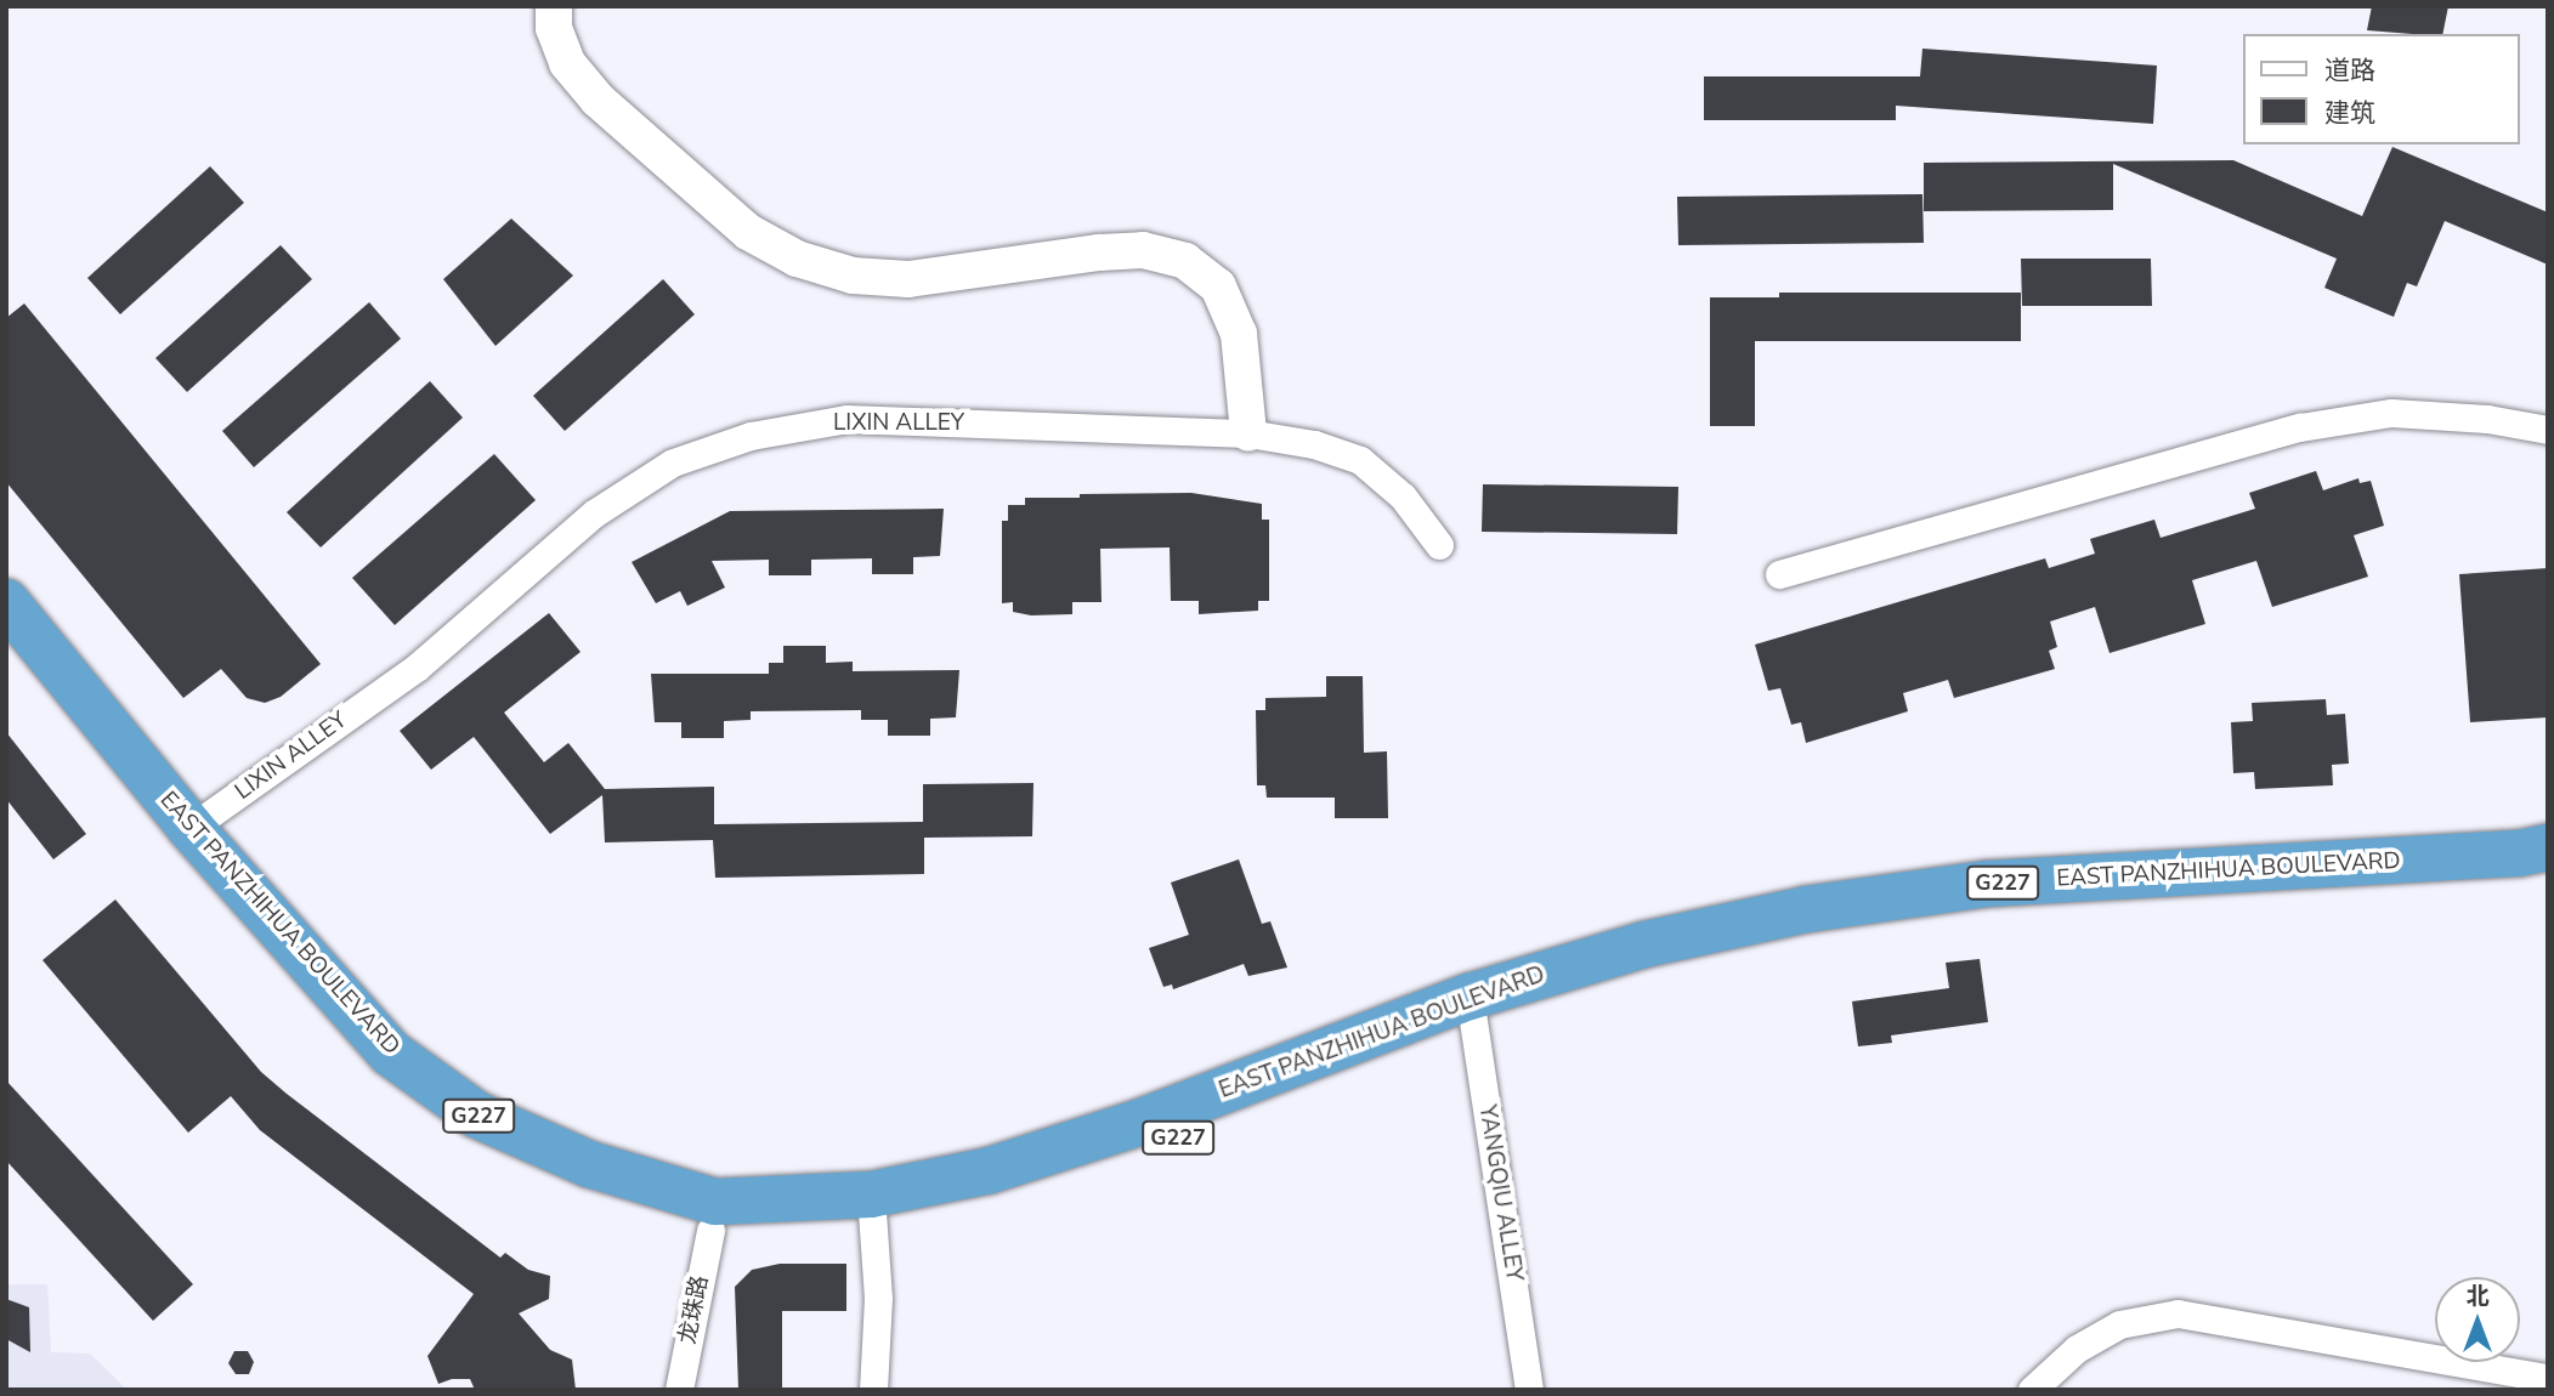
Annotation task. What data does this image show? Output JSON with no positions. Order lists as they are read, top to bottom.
{
  "streets": {
    "highway": ["EAST PANZHIHUA BOULEVARD", "G227"],
    "street": ["LIXIN ALLEY", "YANGQIU ALLEY", "龙珠路"]
  },
  "crossings": [
    ["LIXIN ALLEY", "EAST PANZHIHUA BOULEVARD"],
    ["EAST PANZHIHUA BOULEVARD", "YANGQIU ALLEY"],
    ["EAST PANZHIHUA BOULEVARD", "龙珠路"]
  ],
  "legend": ["道路", "建筑"],
  "north": "top"
}
